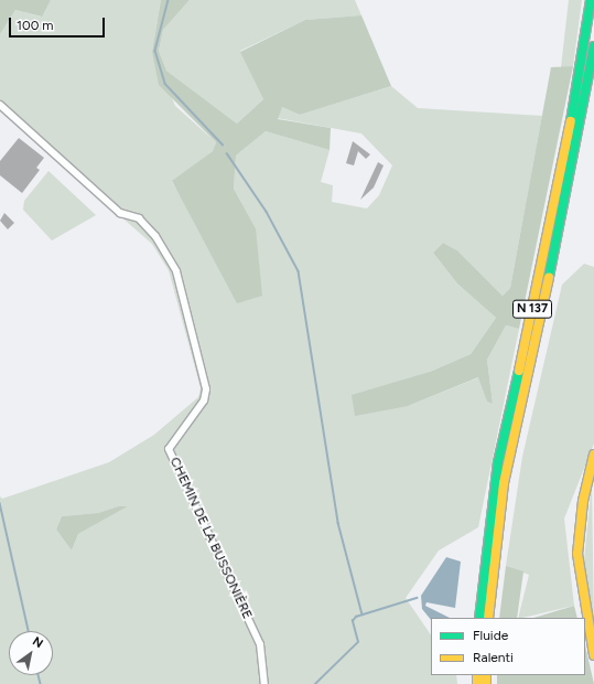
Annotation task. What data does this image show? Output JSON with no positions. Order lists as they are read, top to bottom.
{
  "streets": {
    "main road": ["N 137"],
    "street": ["CHEMIN DE LA BUSSONIÈRE"]
  },
  "legend": ["Fluide", "Ralenti"],
  "scale_bar": "100 m",
  "north": "top right"
}
